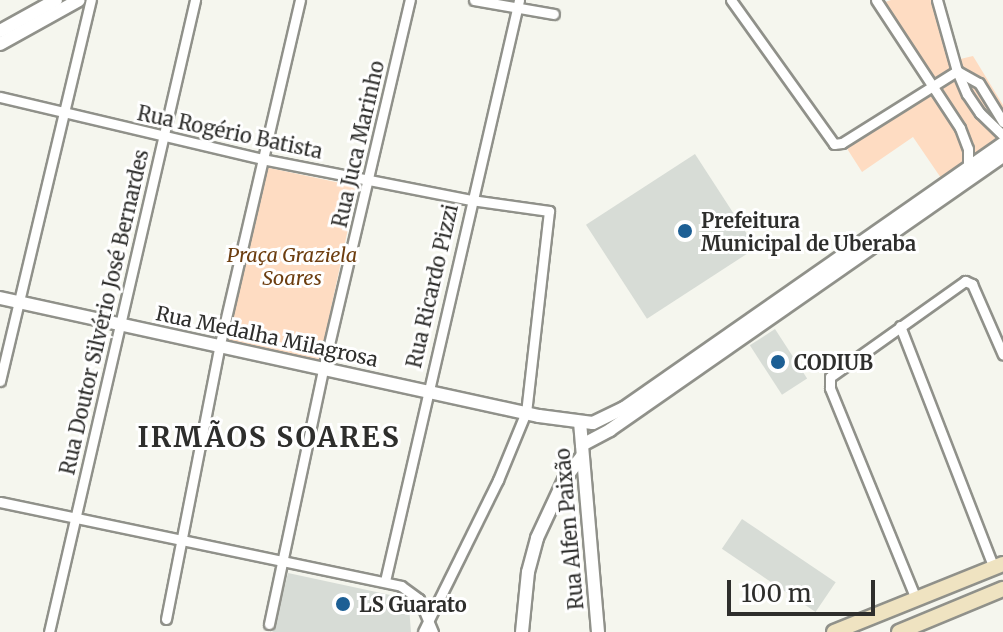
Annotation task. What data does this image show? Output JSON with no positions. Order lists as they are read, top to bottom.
{
  "streets": {
    "street": [
      "Rua Rogério Batista",
      "Rua Juca Marinho",
      "Rua Ricardo Pizzi",
      "Rua Doutor Silvério José Bernardes",
      "Rua Medalha Milagrosa",
      "Rua Alfen Paixão"
    ]
  },
  "crossings": [
    ["Rua Rogério Batista", "Rua Juca Marinho"],
    ["Rua Rogério Batista", "Rua Ricardo Pizzi"],
    ["Rua Rogério Batista", "Rua Doutor Silvério José Bernardes"],
    ["Rua Rogério Batista", "Rua Medalha Milagrosa"],
    ["Rua Juca Marinho", "Rua Medalha Milagrosa"],
    ["Rua Ricardo Pizzi", "Rua Medalha Milagrosa"],
    ["Rua Doutor Silvério José Bernardes", "Rua Medalha Milagrosa"],
    ["Rua Medalha Milagrosa", "Rua Alfen Paixão"]
  ],
  "districts": ["IRMÃOS SOARES"],
  "parks": ["Praça Graziela Soares"],
  "places": ["Prefeitura Municipal de Uberaba", "CODIUB", "LS Guarato"],
  "scale_bar": "100 m"
}
